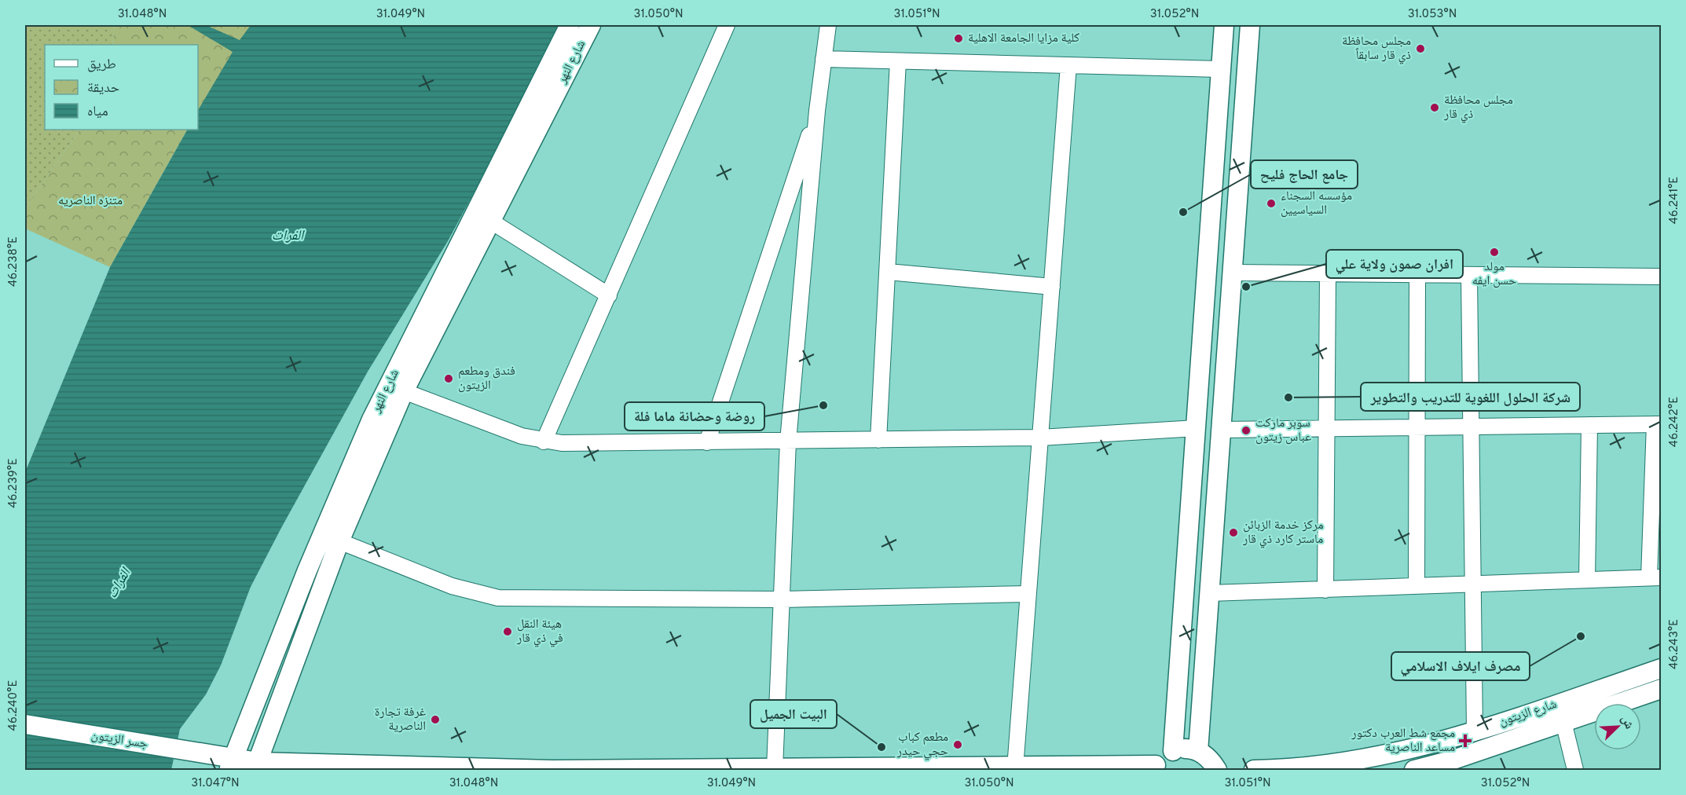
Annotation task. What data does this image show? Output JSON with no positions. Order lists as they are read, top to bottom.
{
  "streets": {
    "main road": ["شارع النهر", "شارع الزيتون", "جسر الزيتون"]
  },
  "crossings": [
    ["شارع النهر", "جسر الزيتون"]
  ],
  "water": ["الفرات"],
  "parks": ["متنزه الناصريه"],
  "places": {
    "other": [
      "كلية مزايا الجامعة الاهلية",
      "مجلس محافظة ذي قار سابقاً",
      "مجلس محافظة ذي قار",
      "مؤسسه السجناء السياسيين",
      "جامع الحاج فليح",
      "مولد حسن ايفه",
      "افران صمون ولاية علي",
      "فندق ومطعم الزيتون",
      "شركة الحلول اللغوية للتدريب والتطوير",
      "روضة وحضانة ماما فلة",
      "سوبر ماركت عباس زيتون",
      "مركز خدمة الزبائن ماستر كارد ذي قار",
      "هيئة النقل في ذي قار",
      "مصرف ايلاف الاسلامي",
      "غرفة تجارة الناصرية",
      "مطعم كباب حجي حيدر",
      "البيت الجميل"
    ],
    "health": ["مجمع شط العرب دكتور مساعد الناصرية"]
  },
  "legend": ["طريق", "حديقة", "مياه"],
  "north": "top right",
  "coordinates": [
    "31.048°N",
    "31.049°N",
    "31.050°N",
    "31.051°N",
    "31.052°N",
    "31.053°N",
    "46.241°E",
    "46.238°E",
    "46.242°E",
    "46.239°E",
    "46.243°E",
    "46.240°E",
    "31.047°N"
  ]
}
